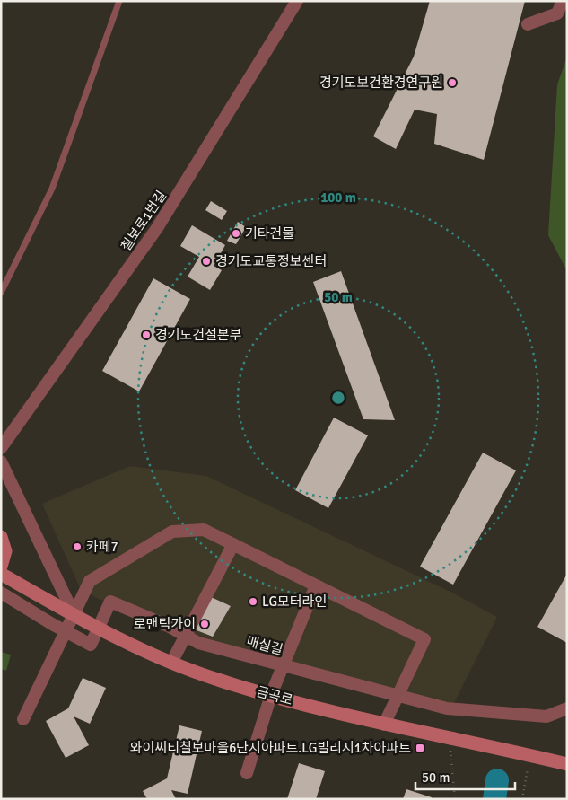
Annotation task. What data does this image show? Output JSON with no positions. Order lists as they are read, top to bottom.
{
  "streets": {
    "main road": ["금곡로"],
    "street": ["칠보로1번길", "매실길"]
  },
  "crossings": [
    ["매실길", "금곡로"]
  ],
  "places": {
    "other": [
      "경기도보건환경연구원",
      "기타건물",
      "경기도교통정보센터",
      "경기도건설본부",
      "카페7",
      "LG모터라인",
      "로맨틱가이"
    ],
    "transit": ["와이씨티칠보마을6단지아파트.LG빌리지1차아파트"]
  },
  "scale_bar": "50 m",
  "rings": ["100 m", "50 m"]
}
